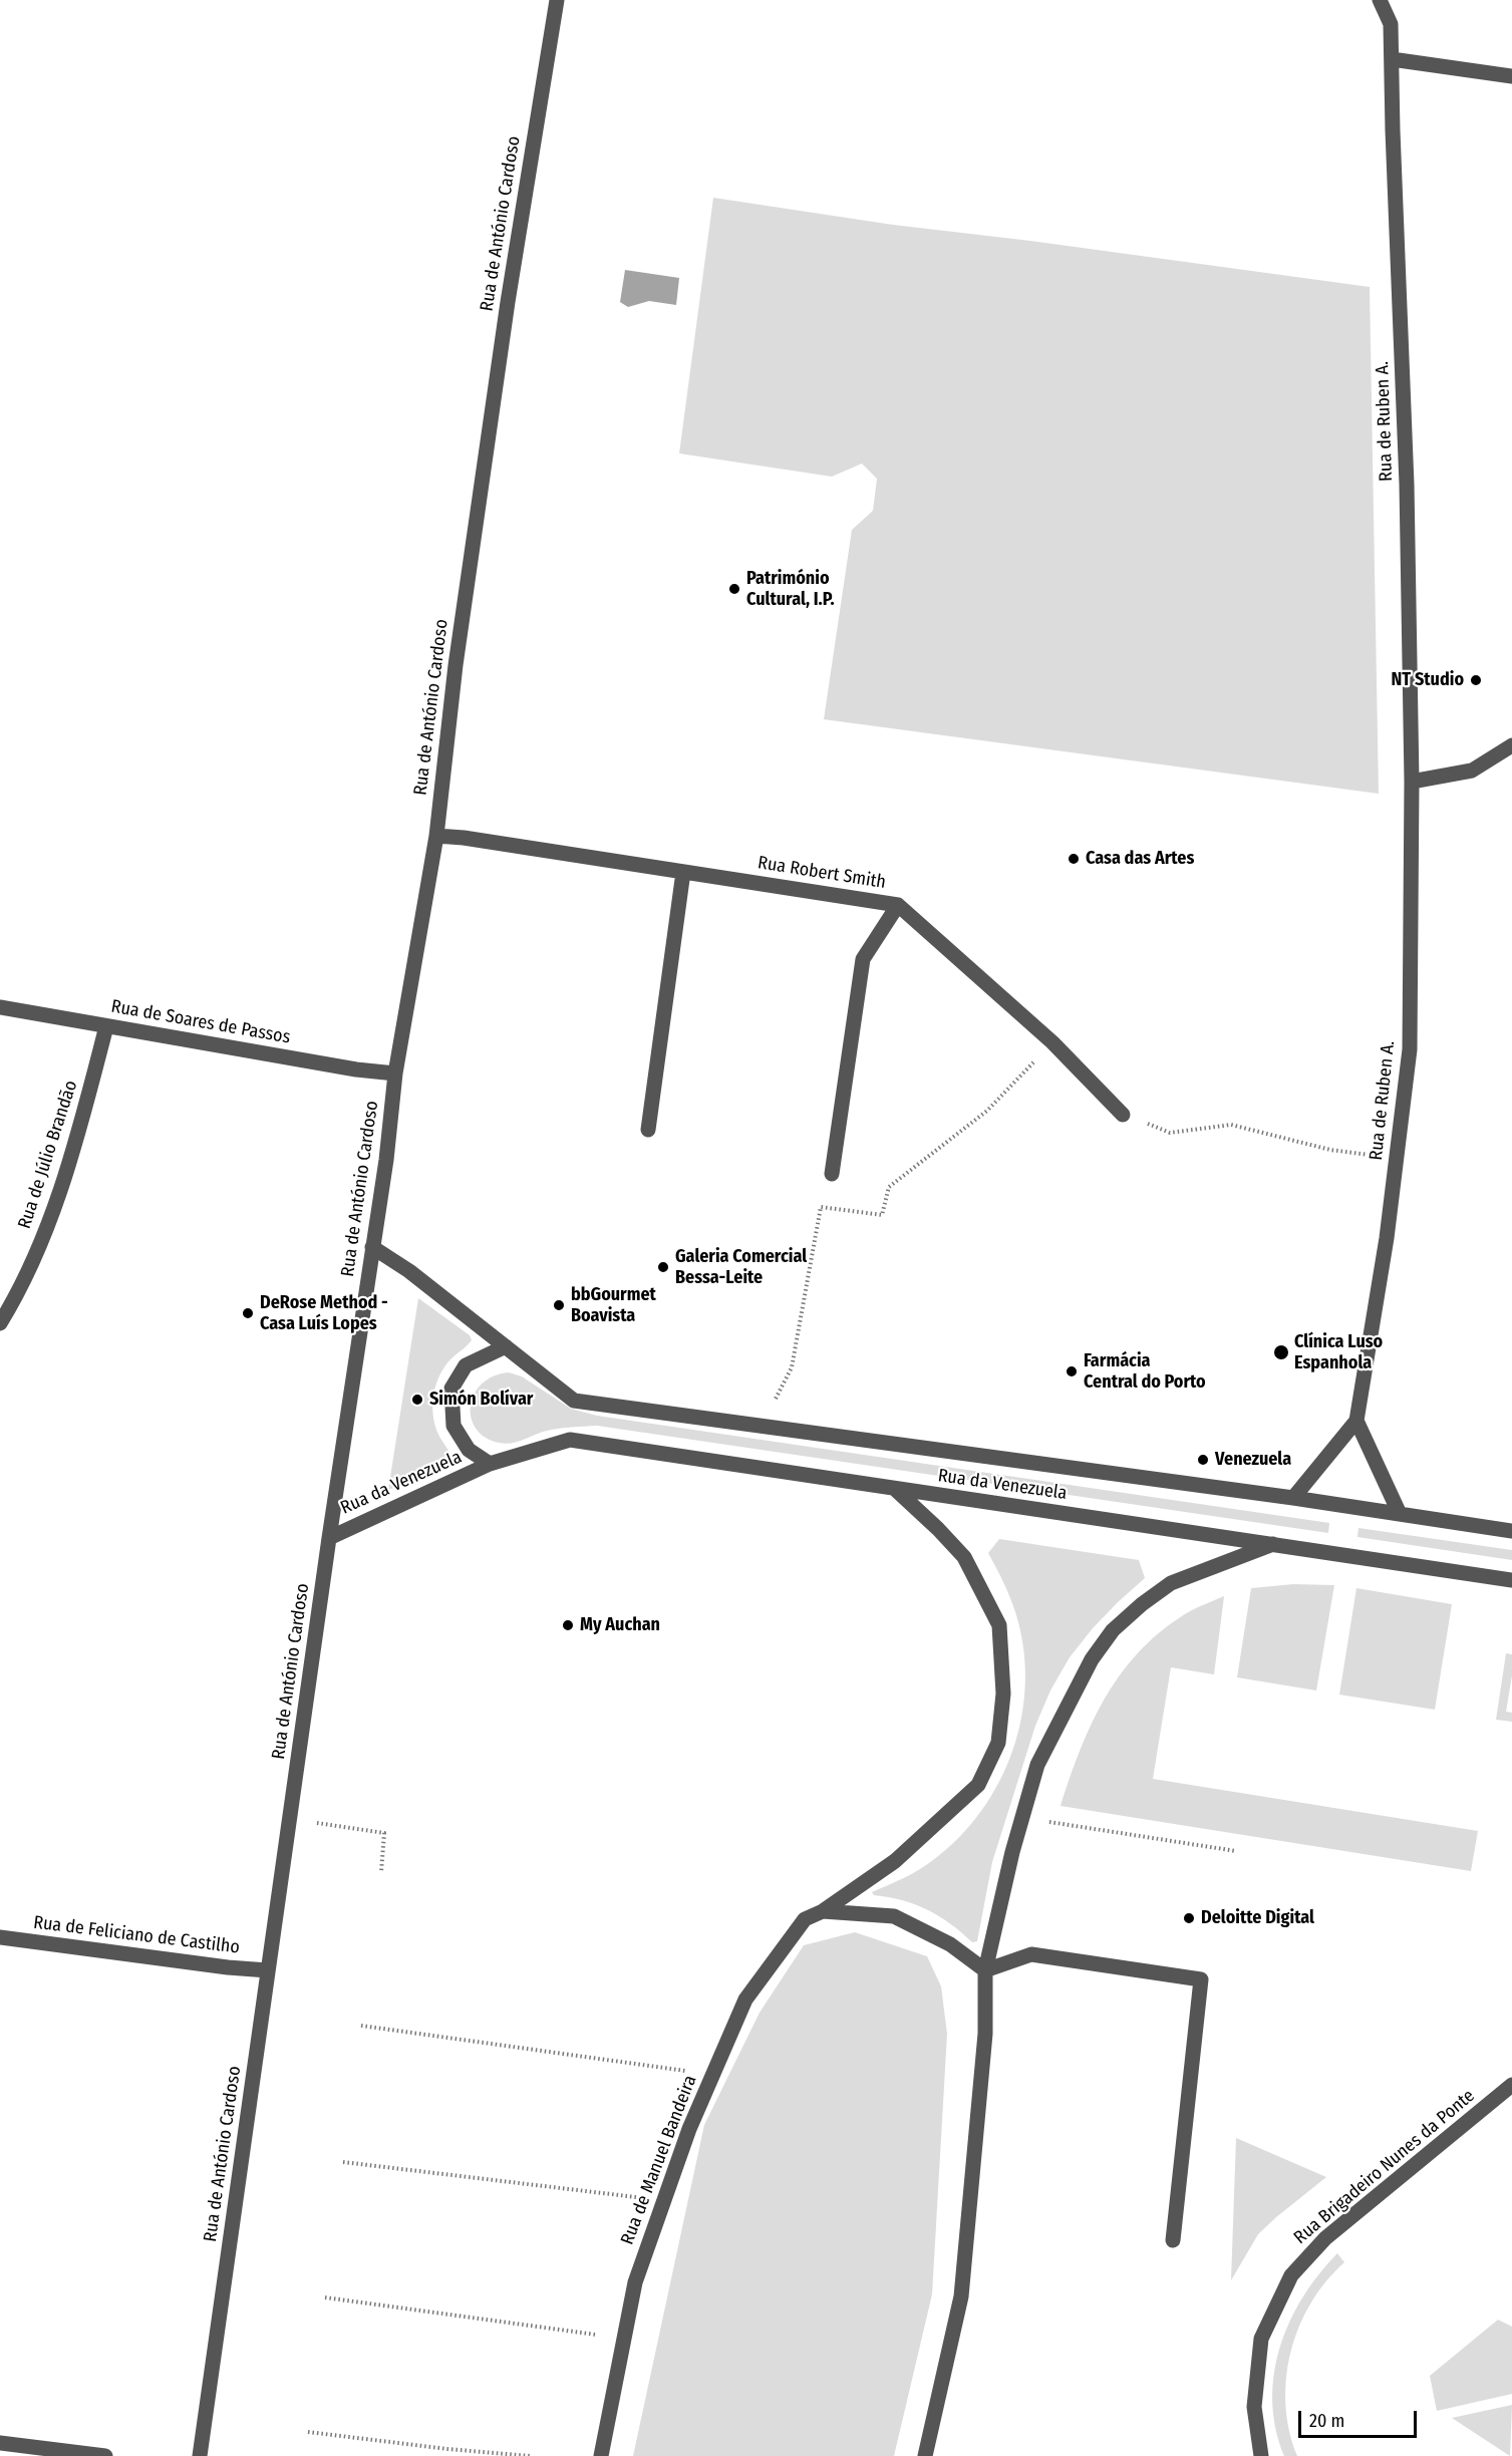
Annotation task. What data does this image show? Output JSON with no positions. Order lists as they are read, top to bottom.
{
  "streets": {
    "street": [
      "Rua de António Cardoso",
      "Rua de Ruben A.",
      "Rua Robert Smith",
      "Rua de Soares de Passos",
      "Rua de Júlio Brandão",
      "Rua da Venezuela",
      "Rua de Feliciano de Castilho",
      "Rua de Manuel Bandeira",
      "Rua Brigadeiro Nunes da Ponte"
    ]
  },
  "crossings": [
    ["Rua de António Cardoso", "Rua Robert Smith"],
    ["Rua de António Cardoso", "Rua de Soares de Passos"],
    ["Rua de António Cardoso", "Rua da Venezuela"],
    ["Rua de António Cardoso", "Rua de Feliciano de Castilho"],
    ["Rua de Ruben A.", "Rua da Venezuela"],
    ["Rua de Soares de Passos", "Rua de Júlio Brandão"],
    ["Rua da Venezuela", "Rua de Manuel Bandeira"]
  ],
  "places": [
    "Património Cultural, I.P.",
    "NT Studio",
    "Casa das Artes",
    "Galeria Comercial Bessa-Leite",
    "bbGourmet Boavista",
    "DeRose Method - Casa Luís Lopes",
    "Clínica Luso Espanhola",
    "Farmácia Central do Porto",
    "Simón Bolívar",
    "Venezuela",
    "My Auchan",
    "Deloitte Digital"
  ],
  "scale_bar": "20 m"
}
